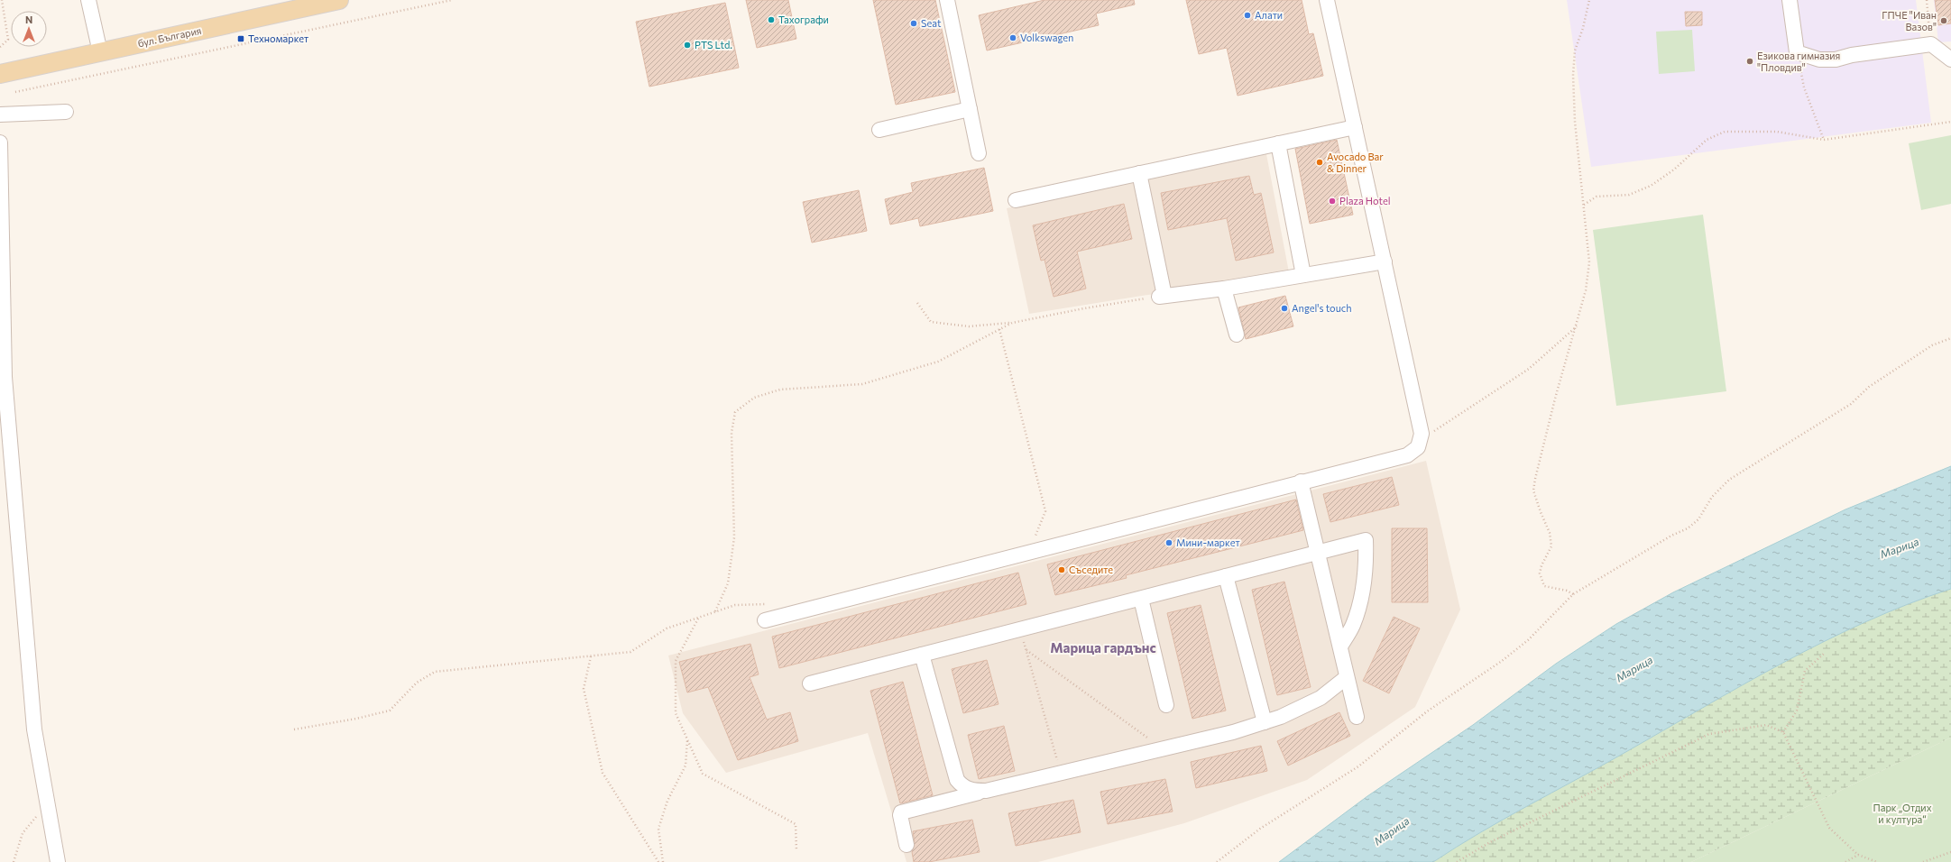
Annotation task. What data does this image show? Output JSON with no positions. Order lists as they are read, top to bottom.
{
  "streets": {
    "main road": ["бул. България"]
  },
  "districts": ["Марица гардънс"],
  "water": ["Марица"],
  "parks": ["Парк „Отдих и култура“"],
  "places": {
    "other": [
      "Алати",
      "Тахографи",
      "ГПЧЕ \"Иван Вазов\"",
      "Seat",
      "Volkswagen",
      "PTS Ltd.",
      "Езикова гимназия \"Пловдив\"",
      "Avocado Bar & Dinner",
      "Plaza Hotel",
      "Angel's touch",
      "Мини-маркет",
      "Съседите"
    ],
    "transit": ["Техномаркет"]
  },
  "north": "top"
}
